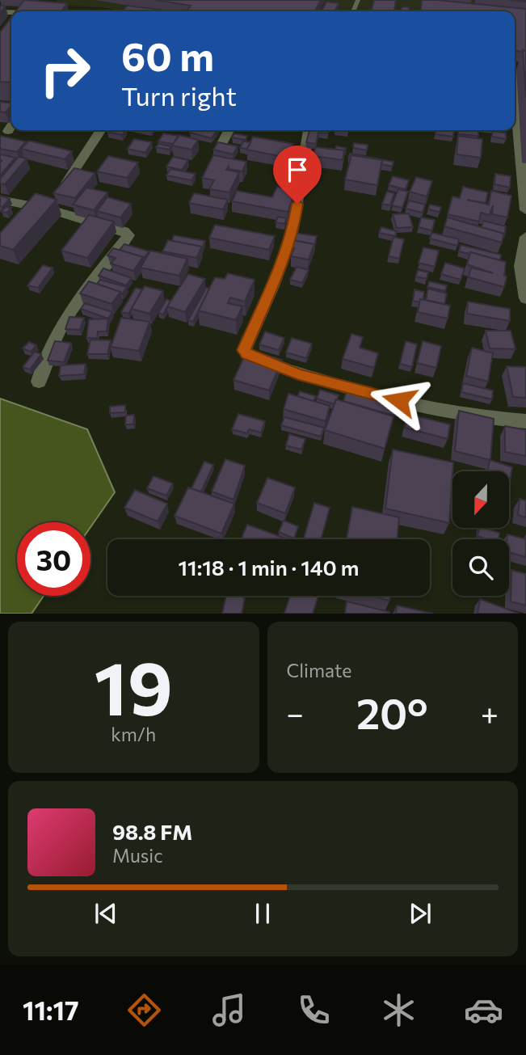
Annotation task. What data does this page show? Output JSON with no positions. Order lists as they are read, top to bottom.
{
  "north": "bottom",
  "page": {
    "turn": ["60 m", "Turn right"],
    "limit": "30",
    "trip": "11:18 · 1 min · 140 m",
    "tile": [
      ["19", "km/h"],
      "Climate"
    ],
    "heat": ["−", "20°", "+"],
    "song": ["98.8 FM", "Music"],
    "tabs": "11:17"
  }
}
